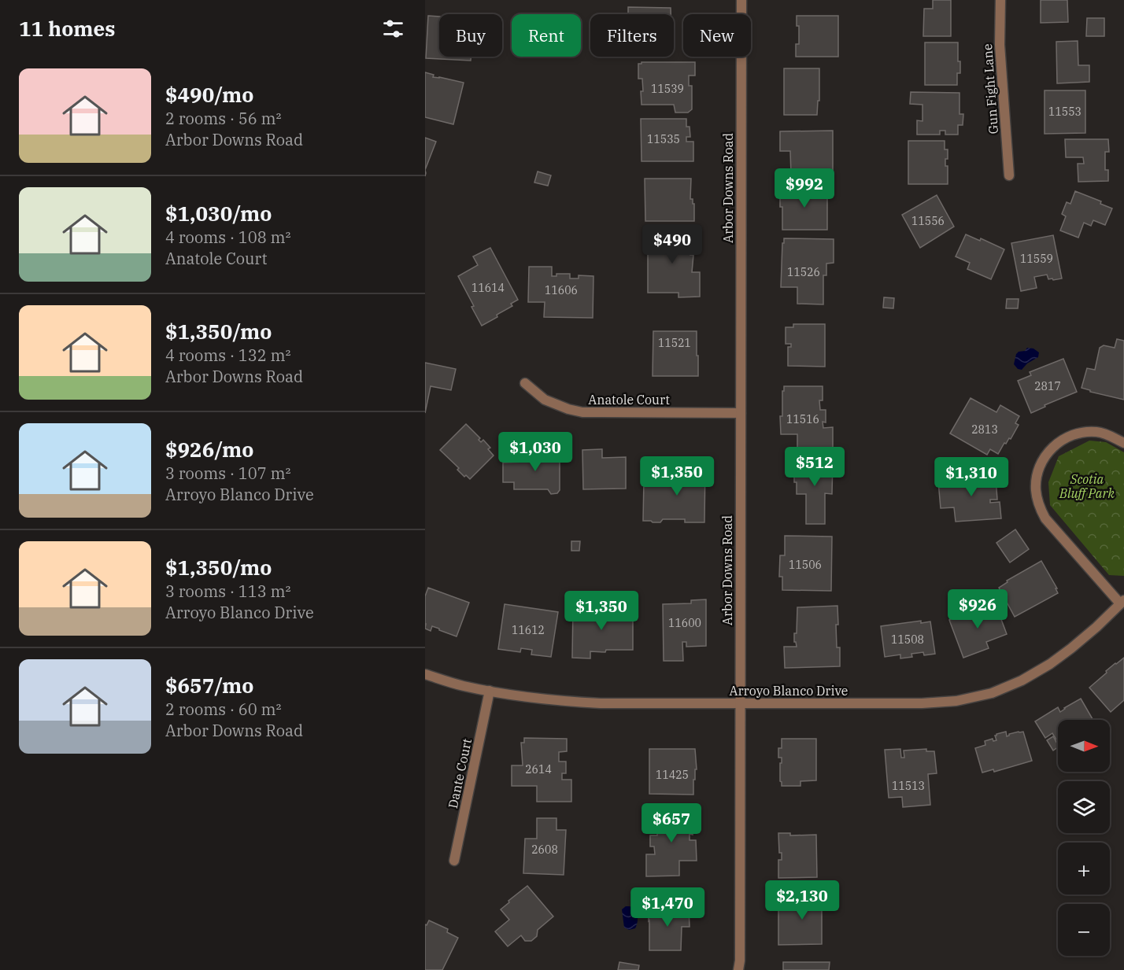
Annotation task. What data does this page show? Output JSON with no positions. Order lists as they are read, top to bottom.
{
  "streets": {
    "street": [
      "Gun Fight Lane",
      "Arbor Downs Road",
      "Anatole Court",
      "Arroyo Blanco Drive",
      "Dante Court"
    ]
  },
  "crossings": [
    ["Arbor Downs Road", "Anatole Court"],
    ["Arbor Downs Road", "Arroyo Blanco Drive"],
    ["Arroyo Blanco Drive", "Dante Court"]
  ],
  "parks": ["Scotia Bluff Park"],
  "house_numbers": [
    "11539",
    "11553",
    "11535",
    "11556",
    "11559",
    "11526",
    "11614",
    "11606",
    "11521",
    "2817",
    "11516",
    "2813",
    "11506",
    "11600",
    "11612",
    "11508",
    "2614",
    "11425",
    "11513",
    "2608"
  ],
  "north": "right",
  "page": {
    "heading": "11 homes",
    "chip": [
      "Buy",
      "Rent",
      "Filters",
      "New"
    ],
    "list": [
      {
        "name": "$490/mo",
        "note": "2 rooms · 56 m² · Arbor Downs Road"
      },
      {
        "name": "$1,030/mo",
        "note": "4 rooms · 108 m² · Anatole Court"
      },
      {
        "name": "$1,350/mo",
        "note": "4 rooms · 132 m² · Arbor Downs Road"
      },
      {
        "name": "$926/mo",
        "note": "3 rooms · 107 m² · Arroyo Blanco Drive"
      },
      {
        "name": "$1,350/mo",
        "note": "3 rooms · 113 m² · Arroyo Blanco Drive"
      },
      {
        "name": "$657/mo",
        "note": "2 rooms · 60 m² · Arbor Downs Road"
      }
    ],
    "price": [
      "$992",
      "$490",
      "$1,030",
      "$512",
      "$1,350",
      "$1,310",
      "$926",
      "$1,350",
      "$657",
      "$2,130",
      "$1,470"
    ],
    "map_buttons": ["+", "−"]
  }
}
